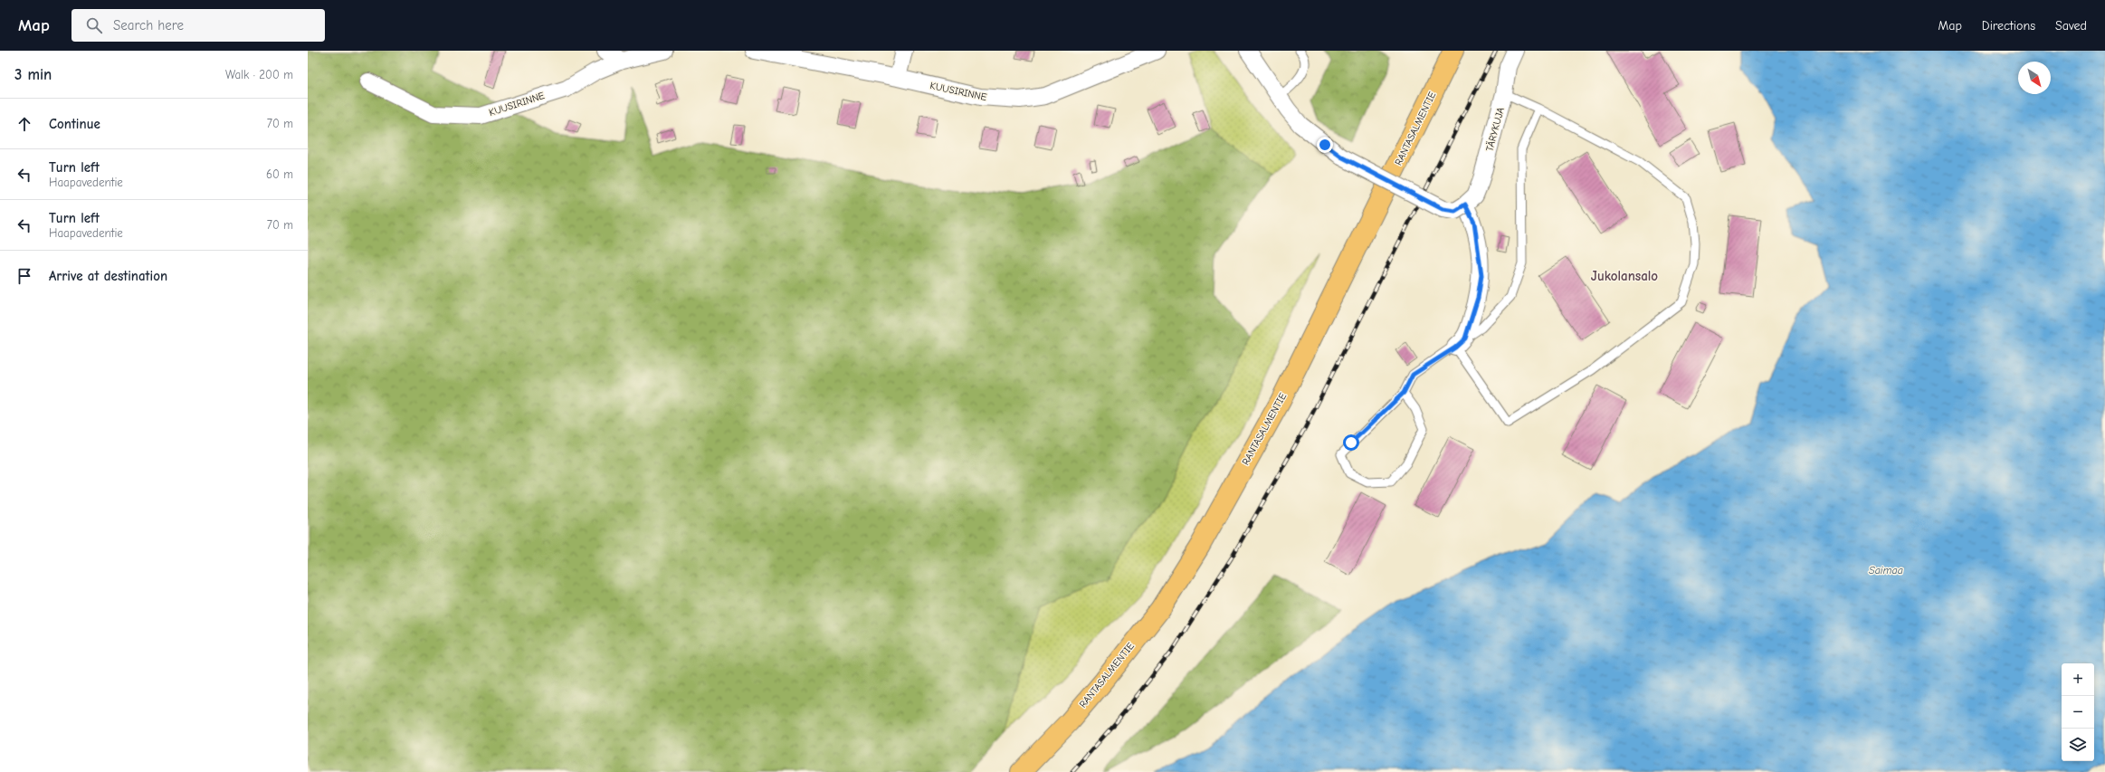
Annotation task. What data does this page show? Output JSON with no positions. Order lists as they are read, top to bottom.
{
  "streets": {
    "highway": ["RANTASALMENTIE"],
    "street": ["KUUSIRINNE", "TÄRYKUJA"]
  },
  "districts": ["Jukolansalo"],
  "water": ["Saimaa"],
  "north": "bottom right",
  "page": {
    "header": "Map",
    "search": "Search here",
    "nav": ["Map", "Directions", "Saved"],
    "heading": ["3 min", "Walk · 200 m"],
    "list": [
      ["Continue", "70 m"],
      ["Turn left", "Haapavedentie", "60 m"],
      ["Turn left", "Haapavedentie", "70 m"],
      "Arrive at destination"
    ],
    "map_buttons": ["+", "−"]
  }
}
